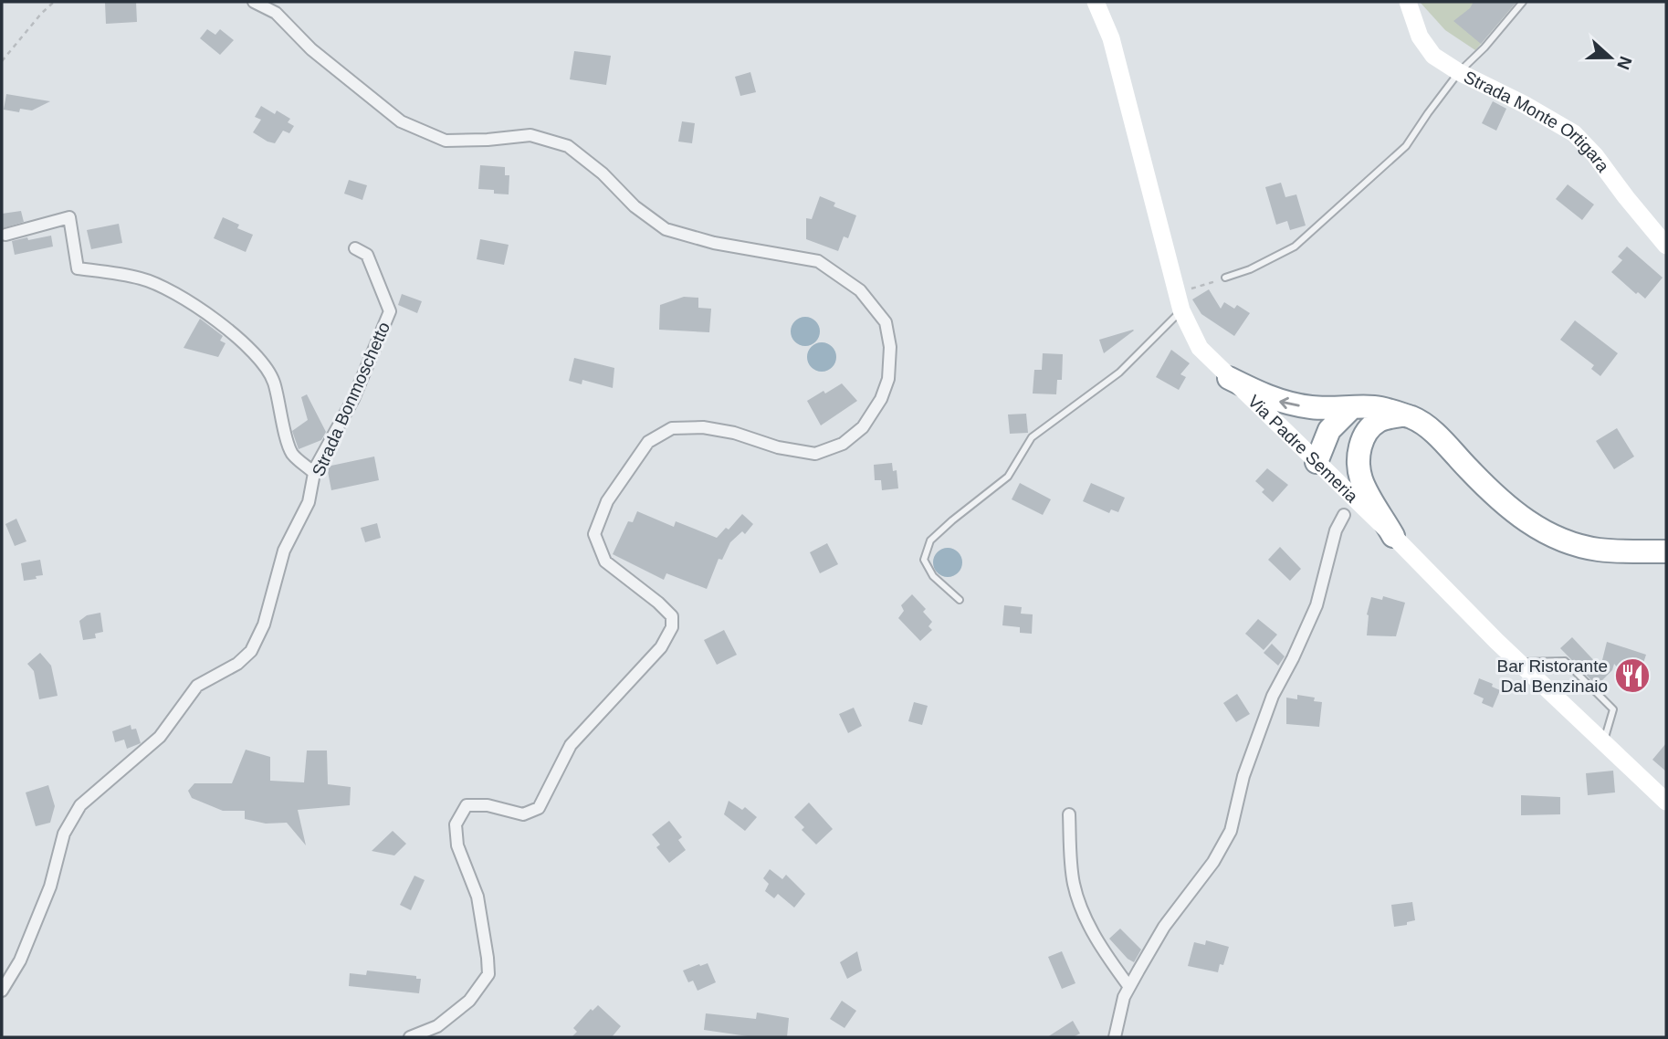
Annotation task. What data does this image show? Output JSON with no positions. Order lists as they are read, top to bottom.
{
  "streets": {
    "main road": ["Strada Monte Ortigara", "Via Padre Semeria"],
    "street": ["Strada Bonmoschetto"]
  },
  "places": {
    "restaurant": ["Bar Ristorante Dal Benzinaio"]
  },
  "north": "right"
}
